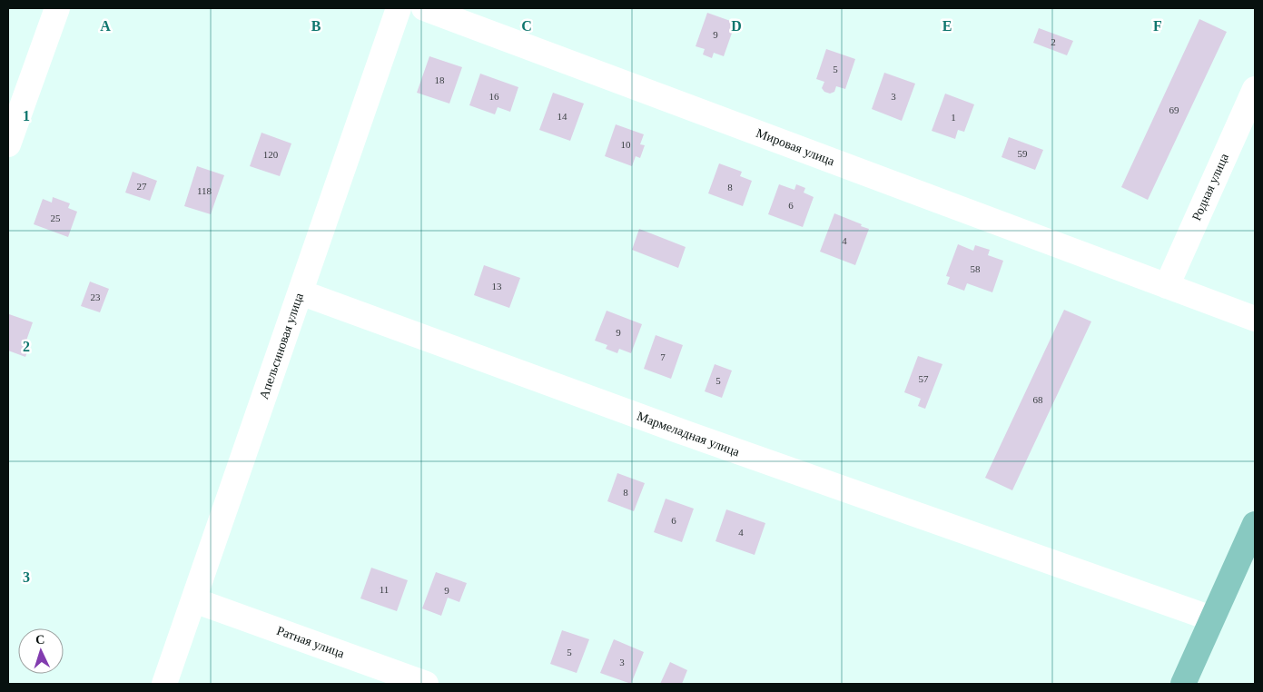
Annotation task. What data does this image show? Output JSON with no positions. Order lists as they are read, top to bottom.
{
  "streets": {
    "street": [
      "Мировая улица",
      "Родная улица",
      "Апельсиновая улица",
      "Мармеладная улица",
      "Ратная улица"
    ]
  },
  "crossings": [
    ["Мировая улица", "Родная улица"],
    ["Апельсиновая улица", "Мармеладная улица"],
    ["Апельсиновая улица", "Ратная улица"]
  ],
  "house_numbers": [
    "9",
    "2",
    "5",
    "18",
    "16",
    "3",
    "69",
    "14",
    "1",
    "10",
    "59",
    "120",
    "27",
    "8",
    "118",
    "6",
    "25",
    "4",
    "58",
    "13",
    "23",
    "9",
    "7",
    "57",
    "5",
    "68",
    "8",
    "6",
    "4",
    "11",
    "9",
    "5",
    "3"
  ],
  "north": "top",
  "grid": {
    "columns": [
      "A",
      "B",
      "C",
      "D",
      "E",
      "F"
    ],
    "rows": ["1", "2", "3"]
  }
}
